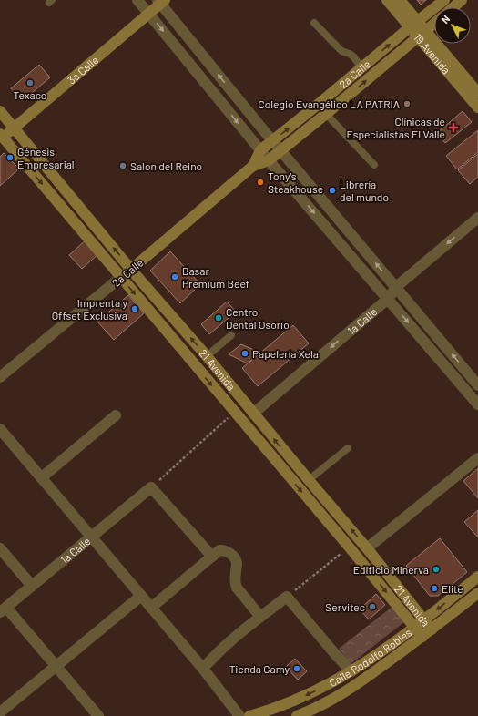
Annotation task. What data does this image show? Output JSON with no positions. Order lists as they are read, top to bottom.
{
  "streets": {
    "street": [
      "19 Avenida",
      "3a Calle",
      "2a Calle",
      "1a Calle",
      "21 Avenida",
      "Calle Rodolfo Robles"
    ]
  },
  "crossings": [
    ["19 Avenida", "2a Calle"],
    ["3a Calle", "21 Avenida"],
    ["2a Calle", "21 Avenida"],
    ["1a Calle", "21 Avenida"],
    ["21 Avenida", "Calle Rodolfo Robles"]
  ],
  "one_way": ["2a Calle", "1a Calle"],
  "places": {
    "other": [
      "Texaco",
      "Colegio Evangélico LA PATRIA",
      "Génesis Empresarial",
      "Salon del Reino",
      "Tony's Steakhouse",
      "Librería del mundo",
      "Basar Premium Beef",
      "Imprenta y Offset Exclusiva",
      "Centro Dental Osorio",
      "Papelería Xela",
      "Edificio Minerva",
      "Elite",
      "Servitec",
      "Tienda Gamy"
    ],
    "health": ["Clínicas de Especialistas El Valle"]
  },
  "north": "top left"
}
